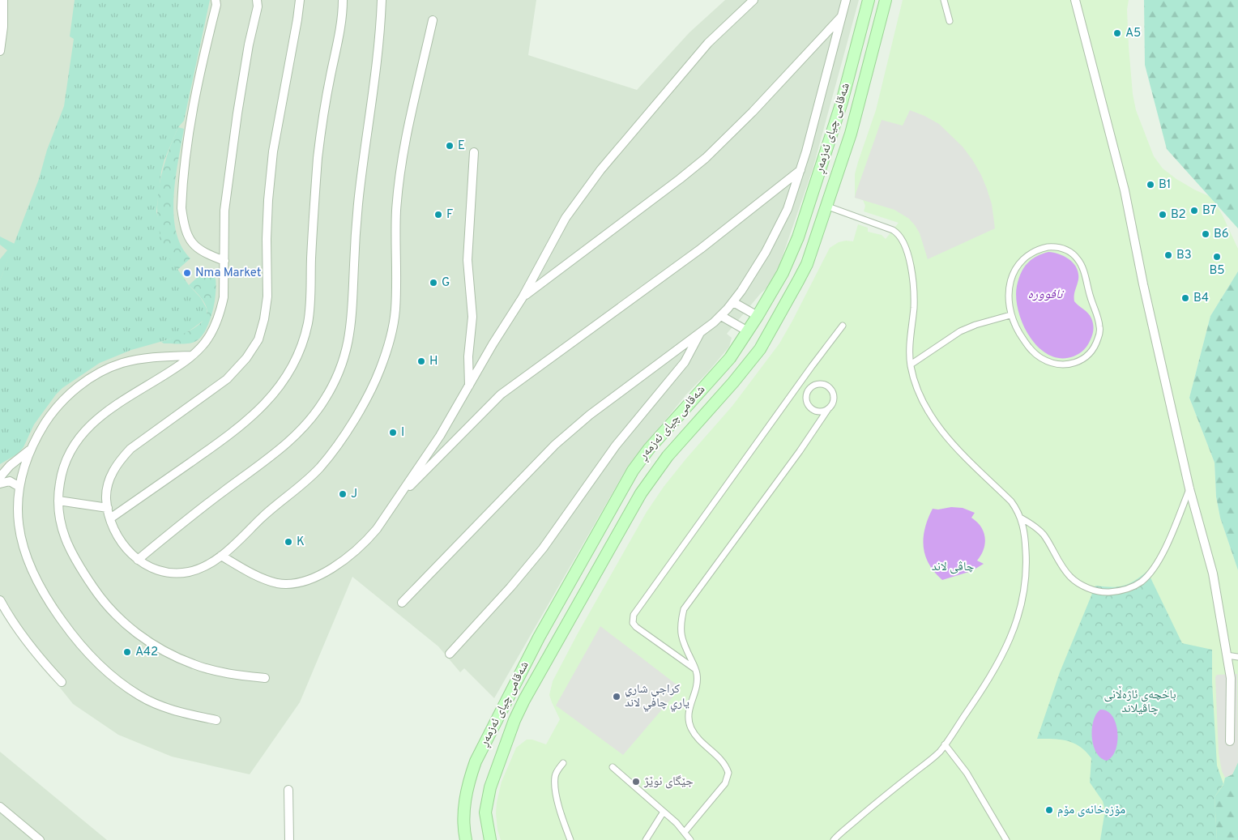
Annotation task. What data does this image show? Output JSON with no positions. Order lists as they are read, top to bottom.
{
  "streets": {
    "main road": ["شەقامی چیای ئەزمەڕ"]
  },
  "water": ["نافوورە"],
  "parks": ["چاڤی لاند", "باخچەی ئاژەڵانی چاڤیلاند"],
  "places": [
    "A5",
    "E",
    "B1",
    "B7",
    "F",
    "B2",
    "B6",
    "B3",
    "B5",
    "Nma Market",
    "G",
    "B4",
    "H",
    "I",
    "J",
    "K",
    "A42",
    "كراجي شاري ياري چافي لاند",
    "جێگای نوێژ",
    "مۆزەخانەی مۆم"
  ]
}
